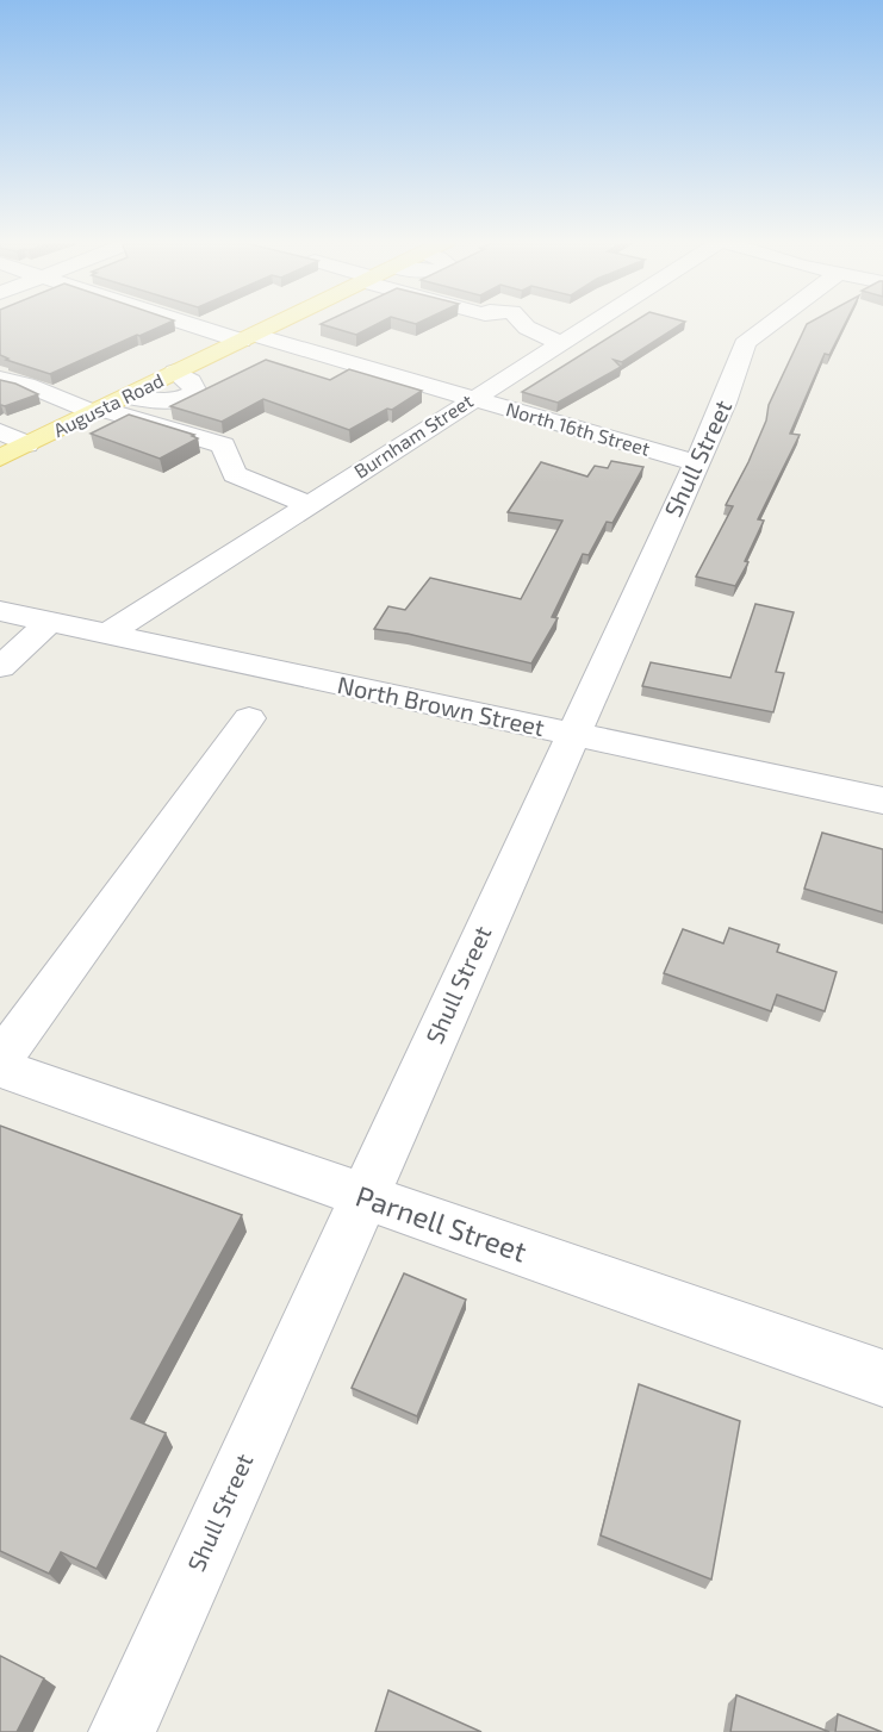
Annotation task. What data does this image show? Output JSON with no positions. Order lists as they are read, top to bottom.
{
  "streets": {
    "main road": ["Augusta Road"],
    "street": [
      "North 16th Street",
      "Burnham Street",
      "Shull Street",
      "North Brown Street",
      "Parnell Street"
    ]
  },
  "crossings": [
    ["Augusta Road", "North 16th Street"],
    ["North 16th Street", "Burnham Street"],
    ["North 16th Street", "Shull Street"],
    ["Burnham Street", "North Brown Street"],
    ["Shull Street", "North Brown Street"],
    ["Shull Street", "Parnell Street"]
  ]
}
